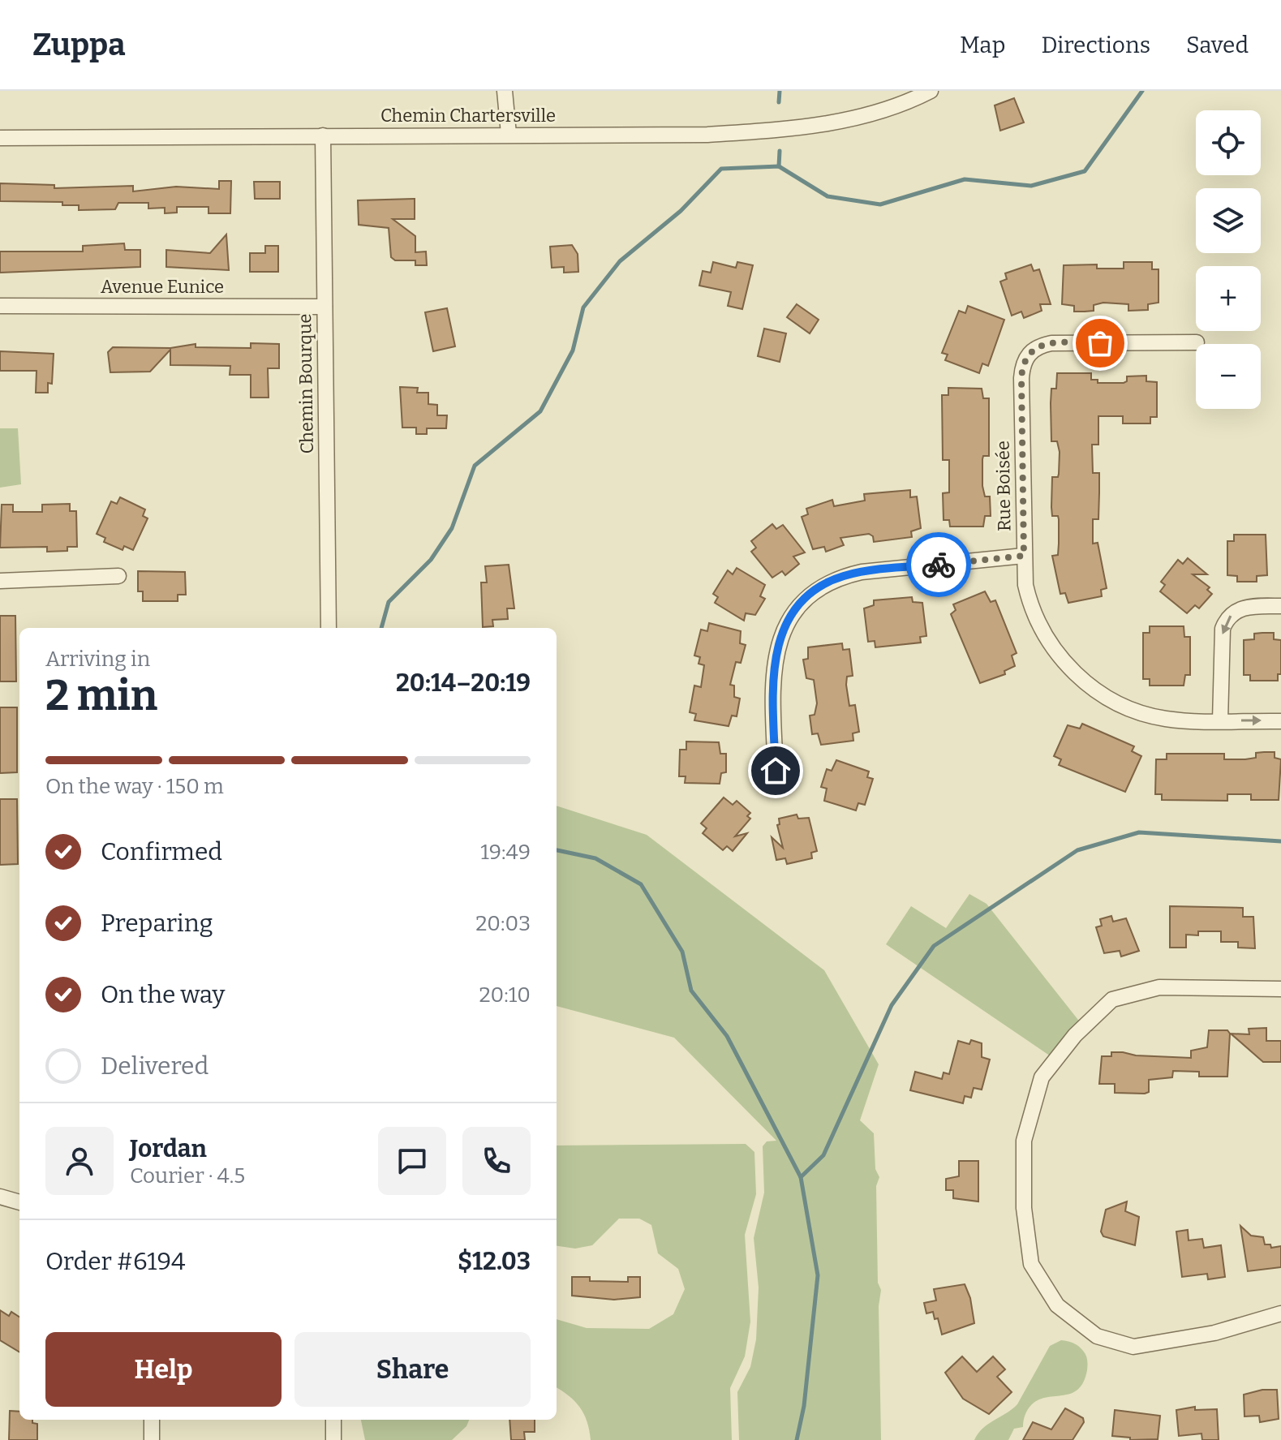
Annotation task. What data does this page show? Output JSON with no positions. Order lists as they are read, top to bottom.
{
  "streets": {
    "street": [
      "Chemin Chartersville",
      "Avenue Eunice",
      "Chemin Bourque",
      "Rue Boisée"
    ]
  },
  "crossings": [
    ["Chemin Chartersville", "Chemin Bourque"],
    ["Avenue Eunice", "Chemin Bourque"]
  ],
  "page": {
    "header": "Zuppa",
    "nav": ["Map", "Directions", "Saved"],
    "map_buttons": ["+", "−"],
    "heading": ["2 min", "Arriving in", "20:14–20:19"],
    "panel": [
      "Jordan",
      "Courier · 4.5",
      "Order #6194",
      "$12.03"
    ],
    "bar": "On the way · 150 m",
    "list": [
      ["Confirmed", "19:49"],
      ["Preparing", "20:03"],
      ["On the way", "20:10"],
      "Delivered"
    ],
    "buttons": ["Help", "Share"]
  }
}
